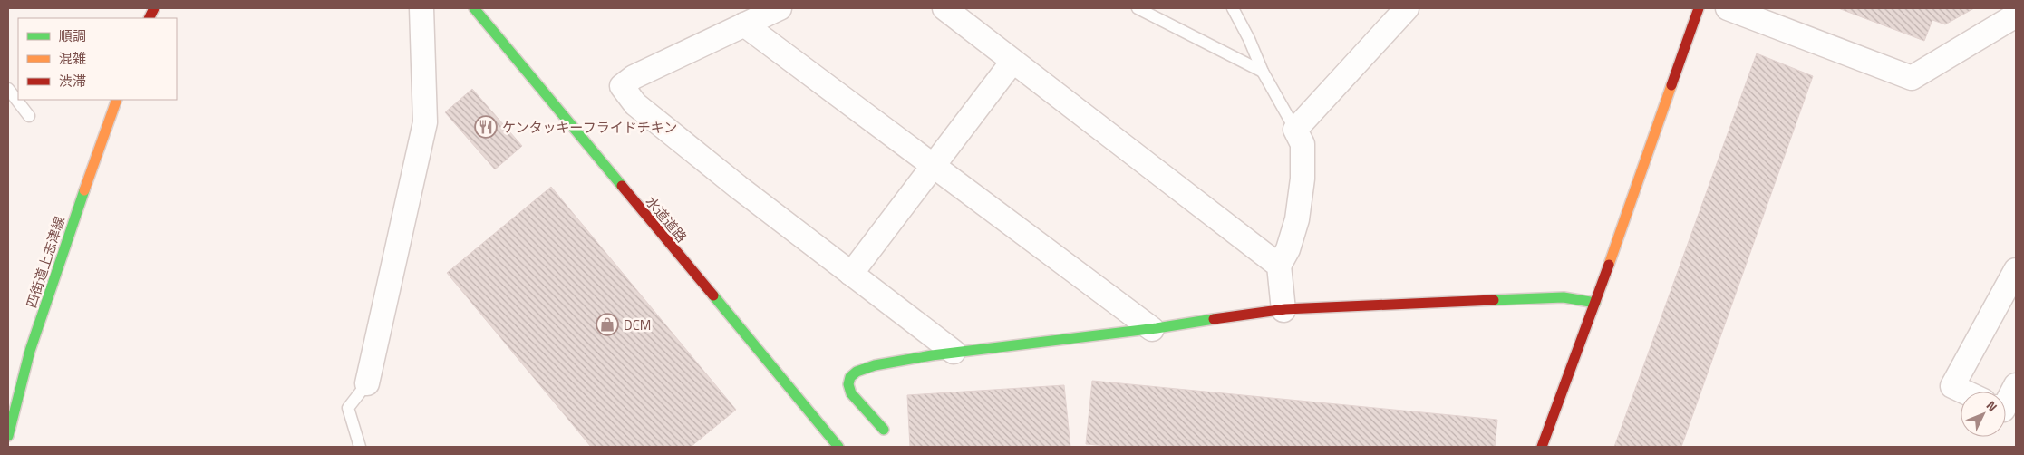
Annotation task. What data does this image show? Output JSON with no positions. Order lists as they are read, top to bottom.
{
  "streets": {
    "street": ["水道道路", "四街道上志津線"]
  },
  "places": {
    "restaurant": ["ケンタッキーフライドチキン"],
    "shop": ["DCM"]
  },
  "legend": ["順調", "混雑", "渋滞"],
  "north": "top right"
}
